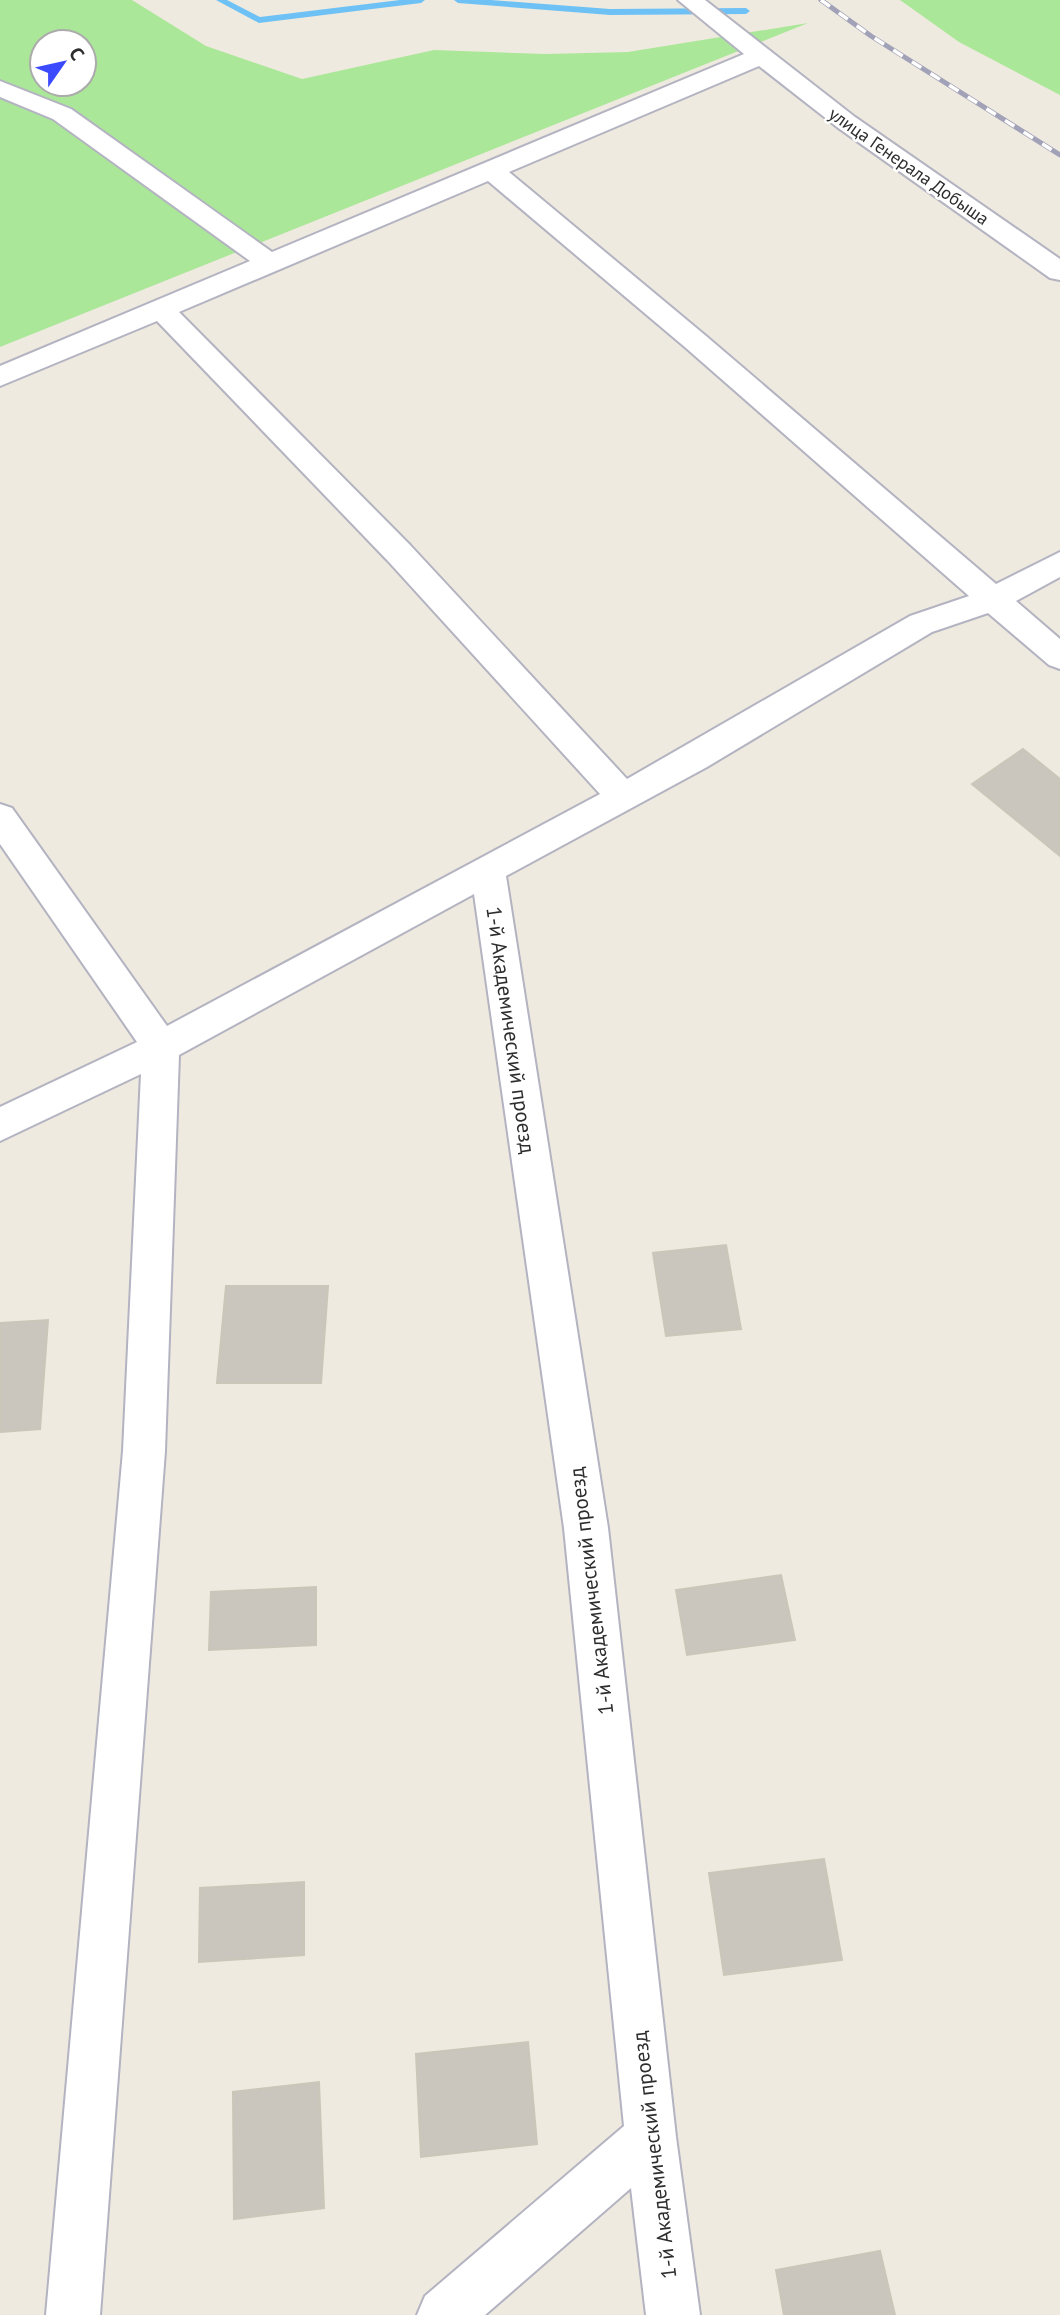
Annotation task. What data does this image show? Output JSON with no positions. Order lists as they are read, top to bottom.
{
  "streets": {
    "street": ["улица Генерала Добыша", "1-й Академический проезд"]
  },
  "north": "top right"
}
